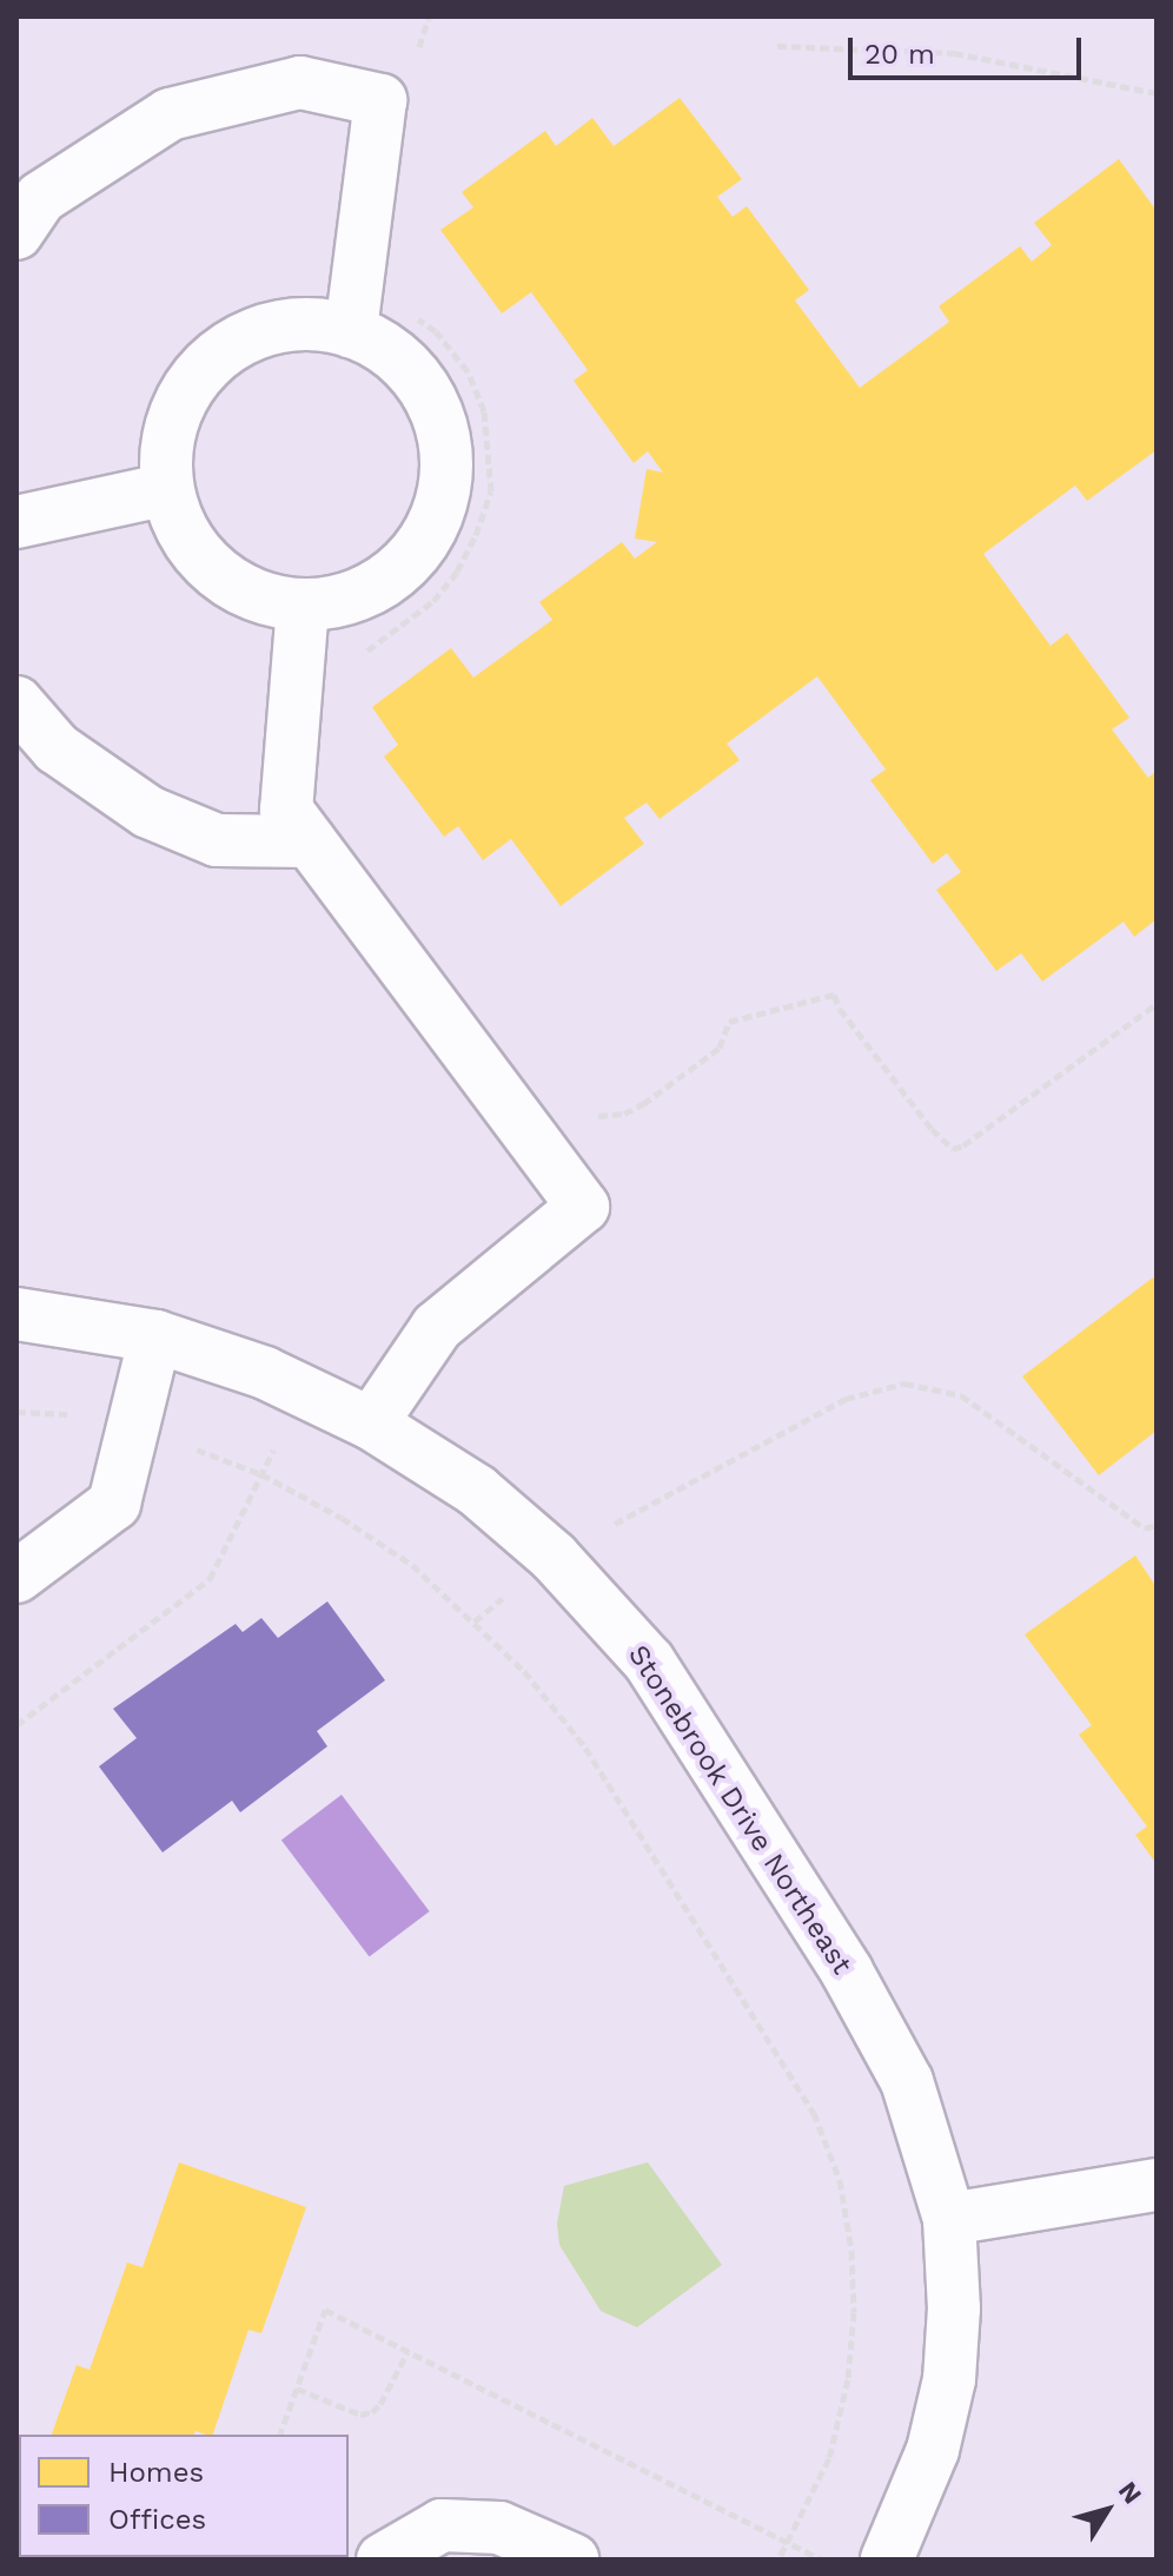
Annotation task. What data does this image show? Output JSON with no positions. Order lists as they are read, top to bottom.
{
  "streets": {
    "street": ["Stonebrook Drive Northeast"]
  },
  "legend": ["Homes", "Offices"],
  "scale_bar": "20 m",
  "north": "top right"
}
